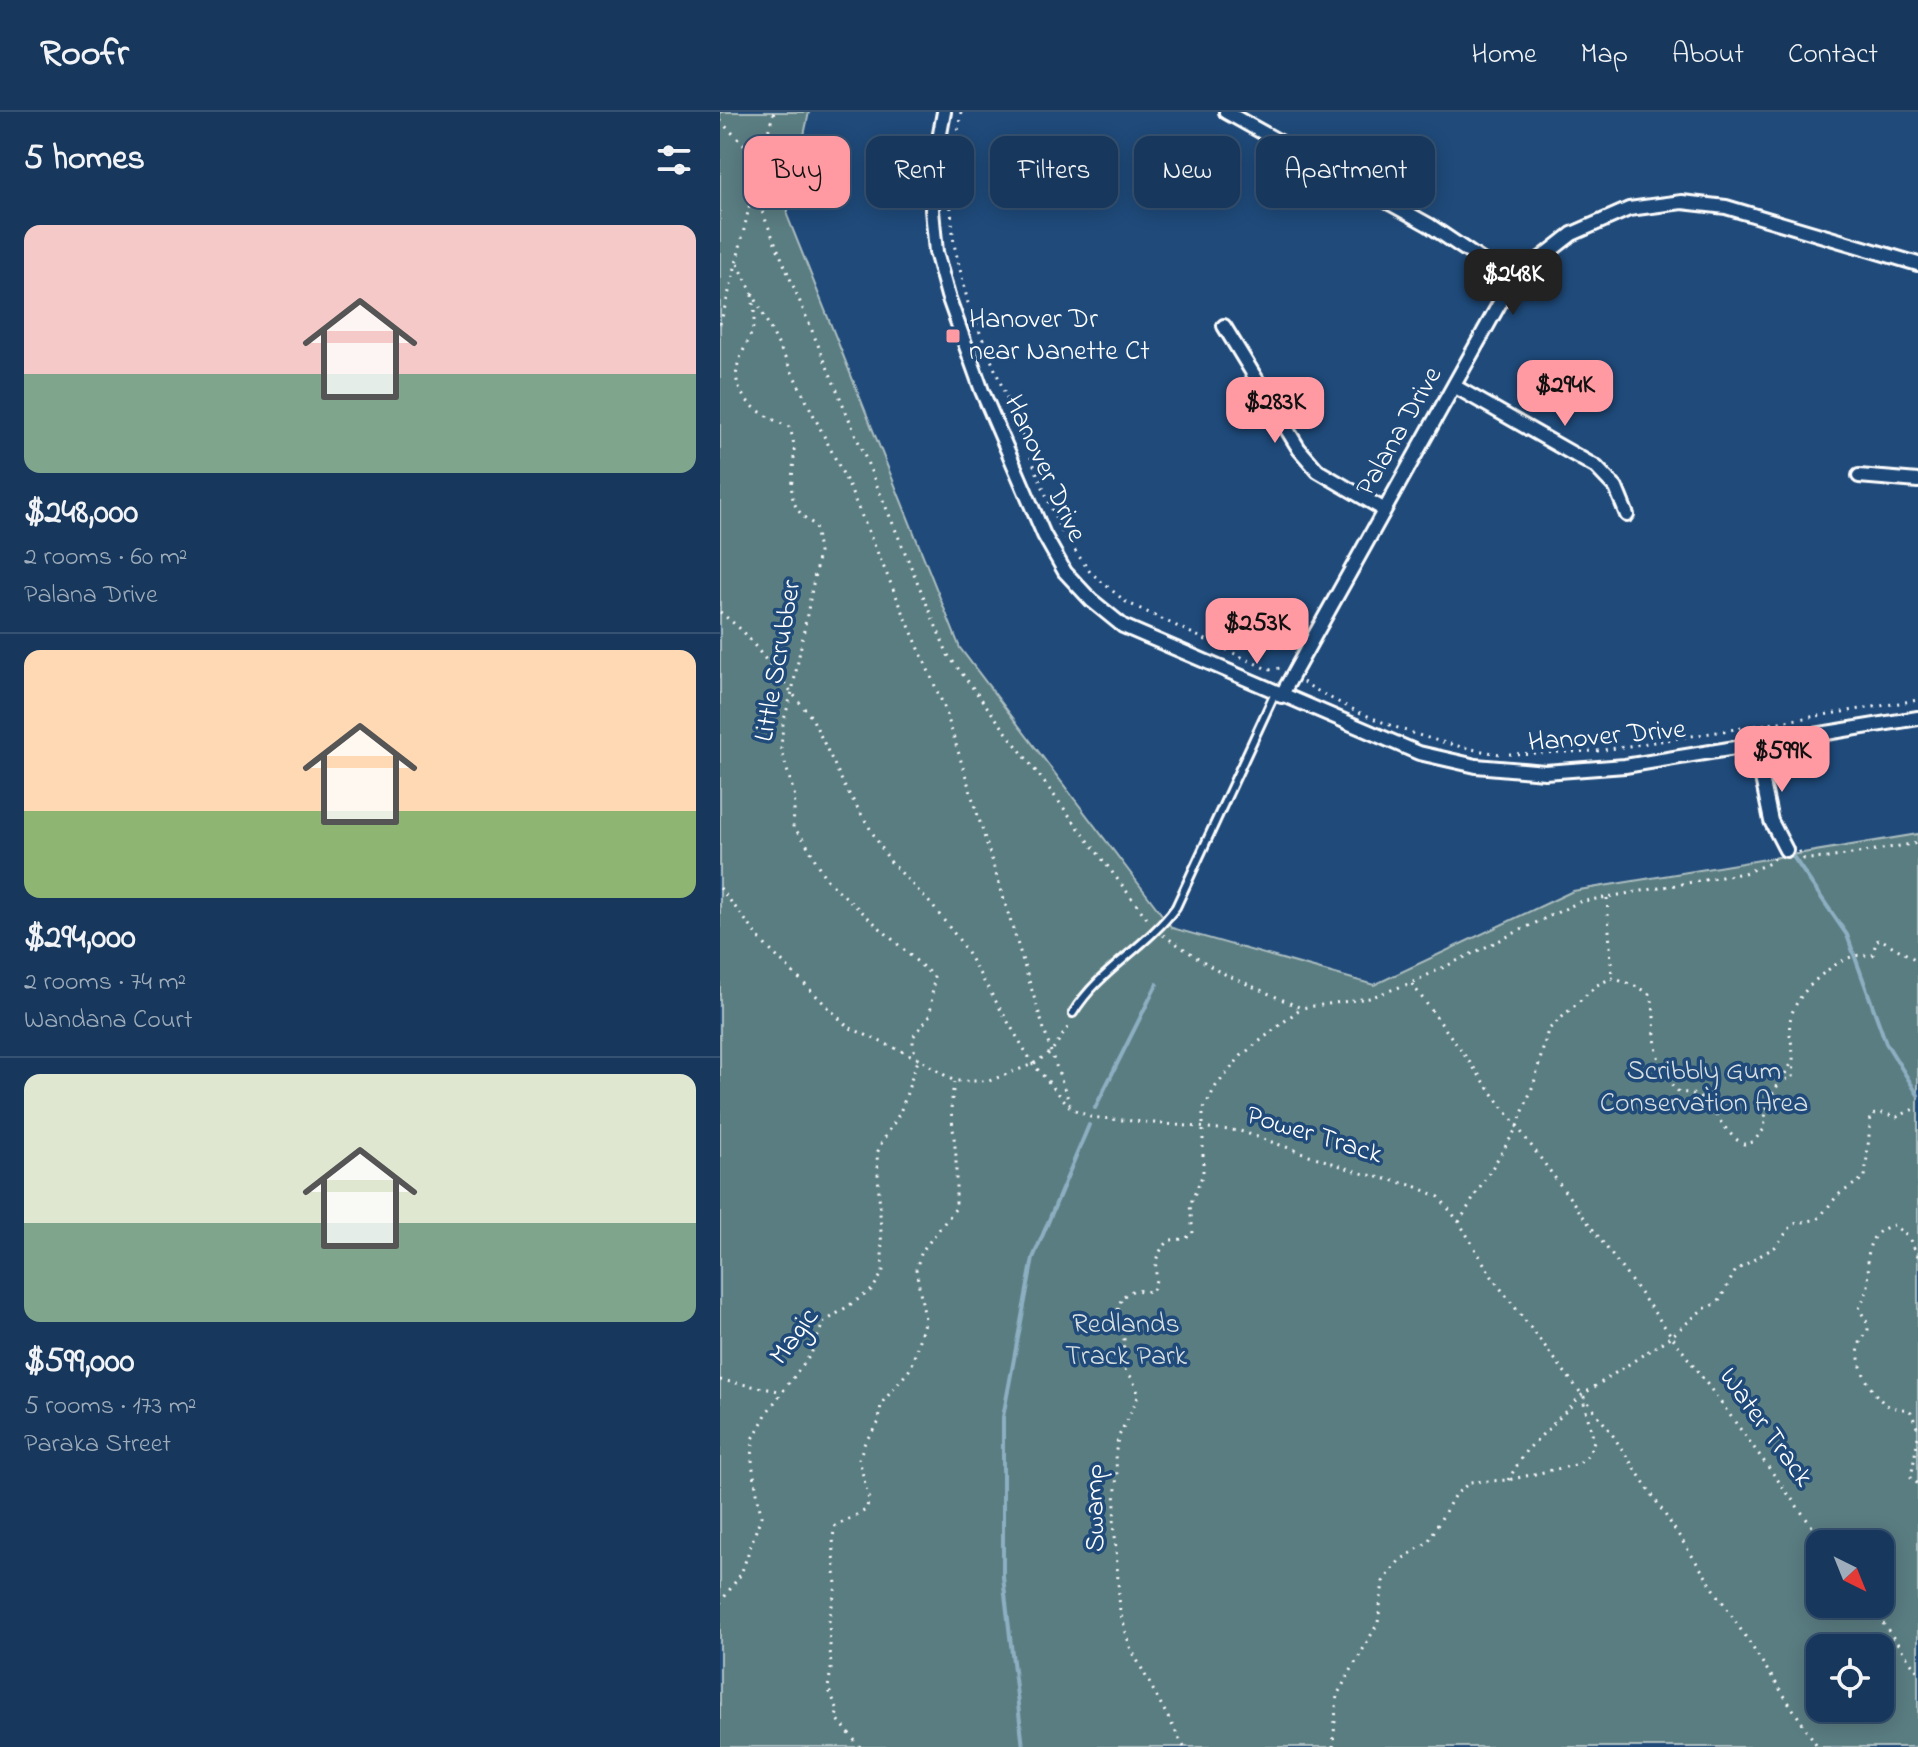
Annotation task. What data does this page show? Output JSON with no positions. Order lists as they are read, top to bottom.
{
  "streets": {
    "street": ["Palana Drive", "Hanover Drive"],
    "path": [
      "Little Scrubber",
      "Power Track",
      "Magic",
      "Water Track",
      "Swamp"
    ]
  },
  "crossings": [
    ["Palana Drive", "Hanover Drive"],
    ["Little Scrubber", "Magic"],
    ["Power Track", "Swamp"]
  ],
  "parks": ["Scribbly Gum Conservation Area", "Redlands Track Park"],
  "places": {
    "transit": ["Hanover Dr near Nanette Ct"]
  },
  "north": "bottom right",
  "page": {
    "header": "Roofr",
    "nav": [
      "Home",
      "Map",
      "About",
      "Contact"
    ],
    "heading": "5 homes",
    "chip": [
      "Buy",
      "Rent",
      "Filters",
      "New",
      "Apartment"
    ],
    "list": [
      {
        "name": "$248,000",
        "note": "2 rooms · 60 m² · Palana Drive"
      },
      {
        "name": "$294,000",
        "note": "2 rooms · 74 m² · Wandana Court"
      },
      {
        "name": "$599,000",
        "note": "5 rooms · 173 m² · Paraka Street"
      }
    ],
    "price": [
      "$248K",
      "$294K",
      "$283K",
      "$253K",
      "$599K"
    ]
  }
}
